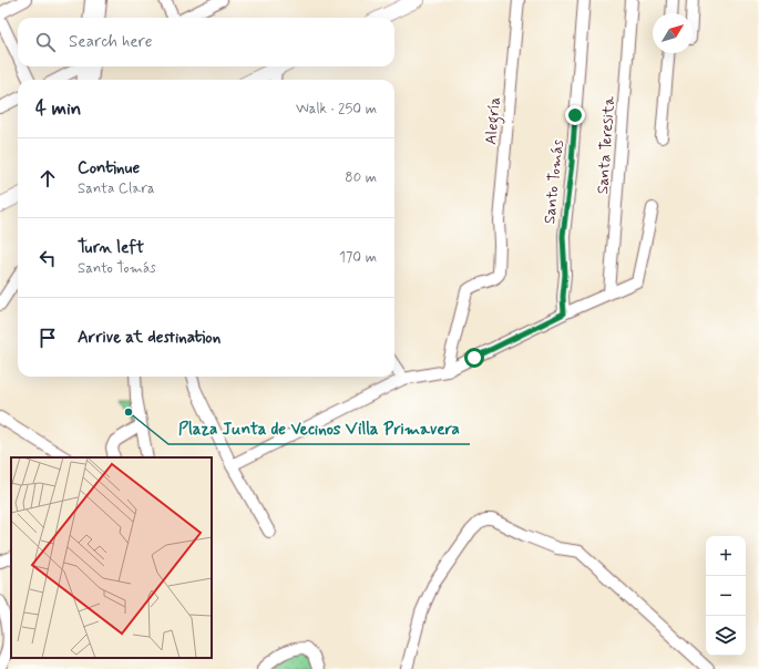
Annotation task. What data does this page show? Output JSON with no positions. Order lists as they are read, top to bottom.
{
  "streets": {
    "street": ["Alegría", "Santa Teresita", "Santo Tomás"]
  },
  "places": ["Plaza Junta de Vecinos Villa Primavera"],
  "north": "top right",
  "page": {
    "search": "Search here",
    "heading": ["4 min", "Walk · 250 m"],
    "list": [
      ["Continue", "Santa Clara", "80 m"],
      ["Turn left", "Santo Tomás", "170 m"],
      "Arrive at destination"
    ],
    "map_buttons": ["+", "−"]
  }
}
